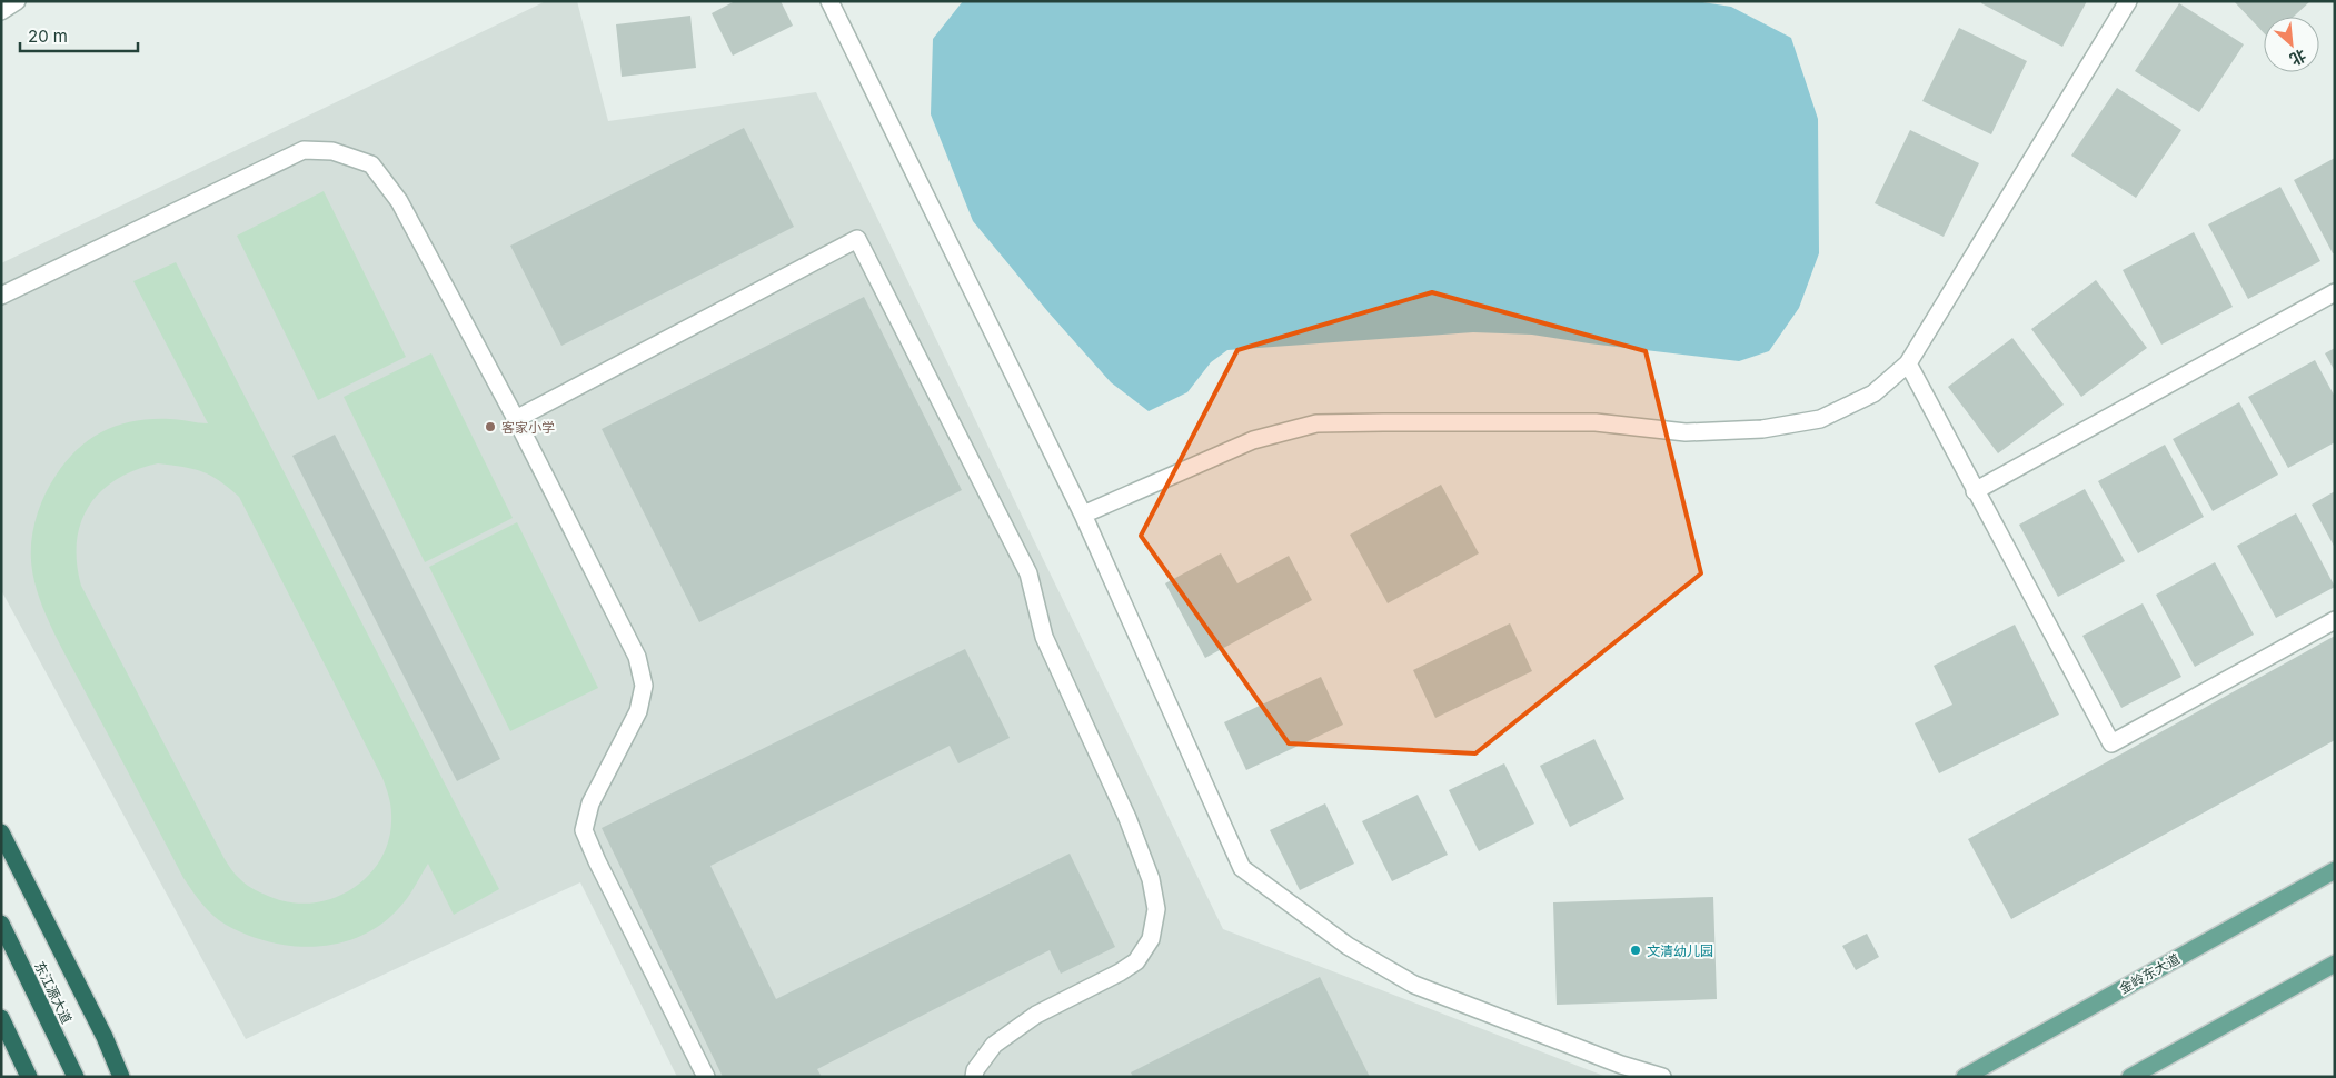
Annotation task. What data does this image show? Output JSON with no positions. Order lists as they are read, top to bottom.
{
  "streets": {
    "highway": ["东江源大道"],
    "main road": ["金岭东大道"]
  },
  "places": ["客家小学", "文清幼儿园"],
  "scale_bar": "20 m",
  "north": "bottom right"
}
